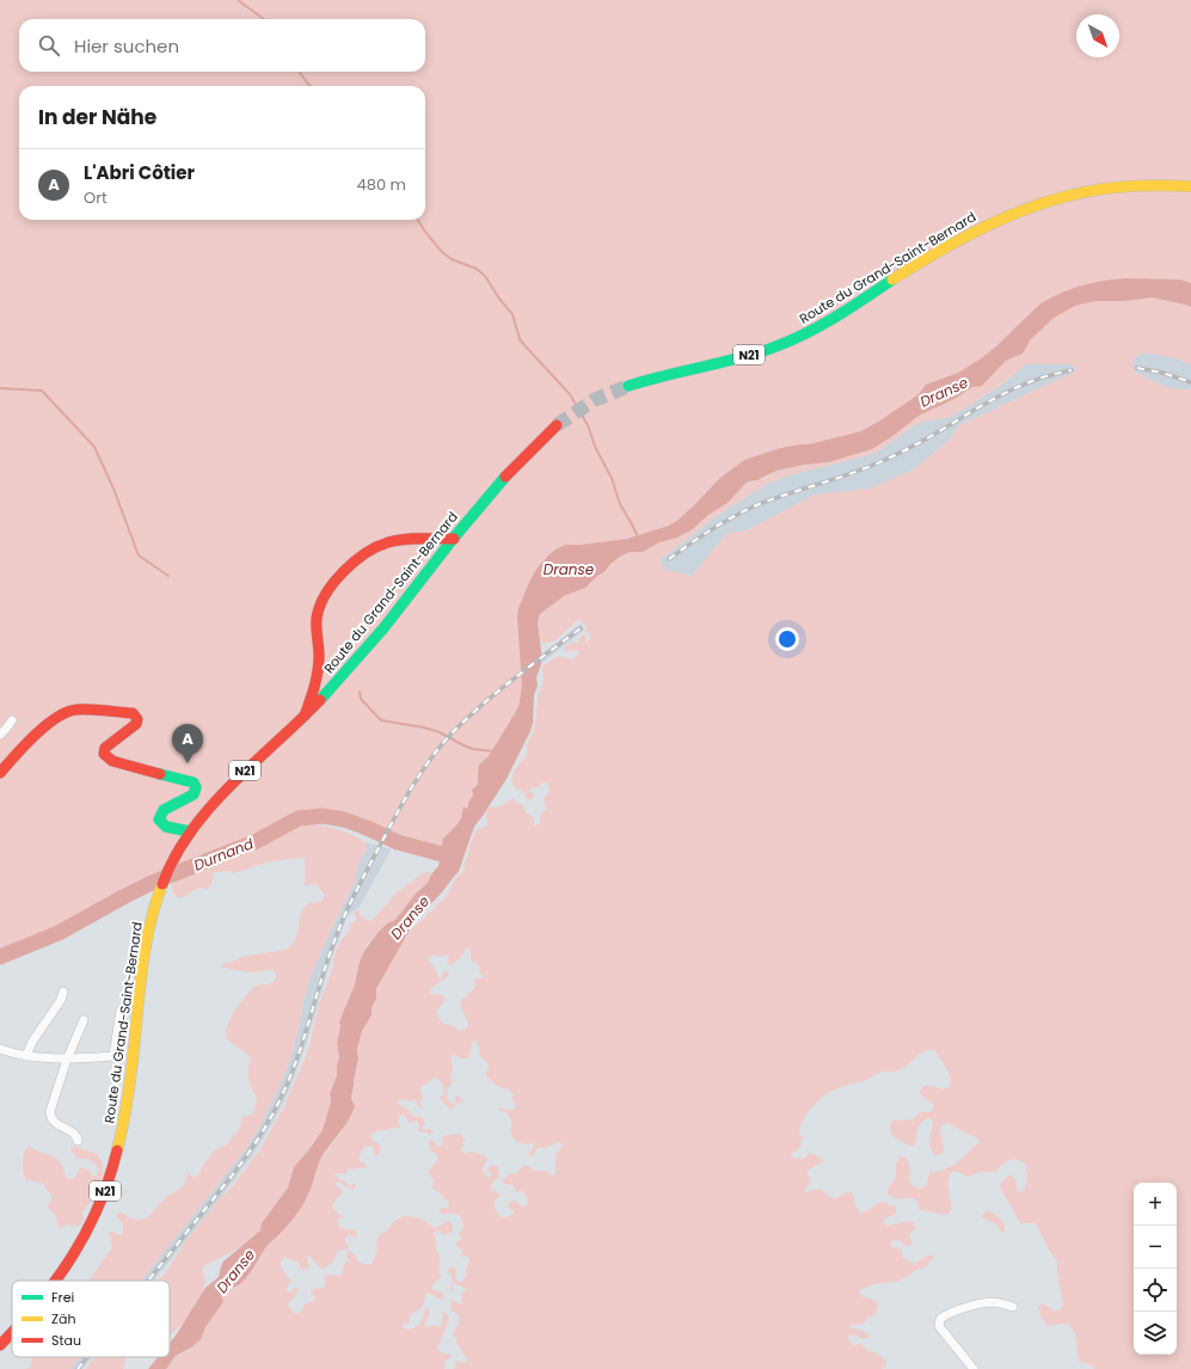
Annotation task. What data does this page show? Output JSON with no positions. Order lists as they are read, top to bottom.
{
  "streets": {
    "main road": ["Route du Grand-Saint-Bernard", "N21"]
  },
  "water": ["Dranse", "Durnand"],
  "legend": ["Frei", "Zäh", "Stau"],
  "north": "bottom right",
  "page": {
    "search": "Hier suchen",
    "heading": "In der Nähe",
    "list": [
      {
        "mark": "A",
        "name": "L'Abri Côtier",
        "note": "Ort",
        "value": "480 m"
      }
    ],
    "pins": "A",
    "map_buttons": ["+", "−"]
  }
}
